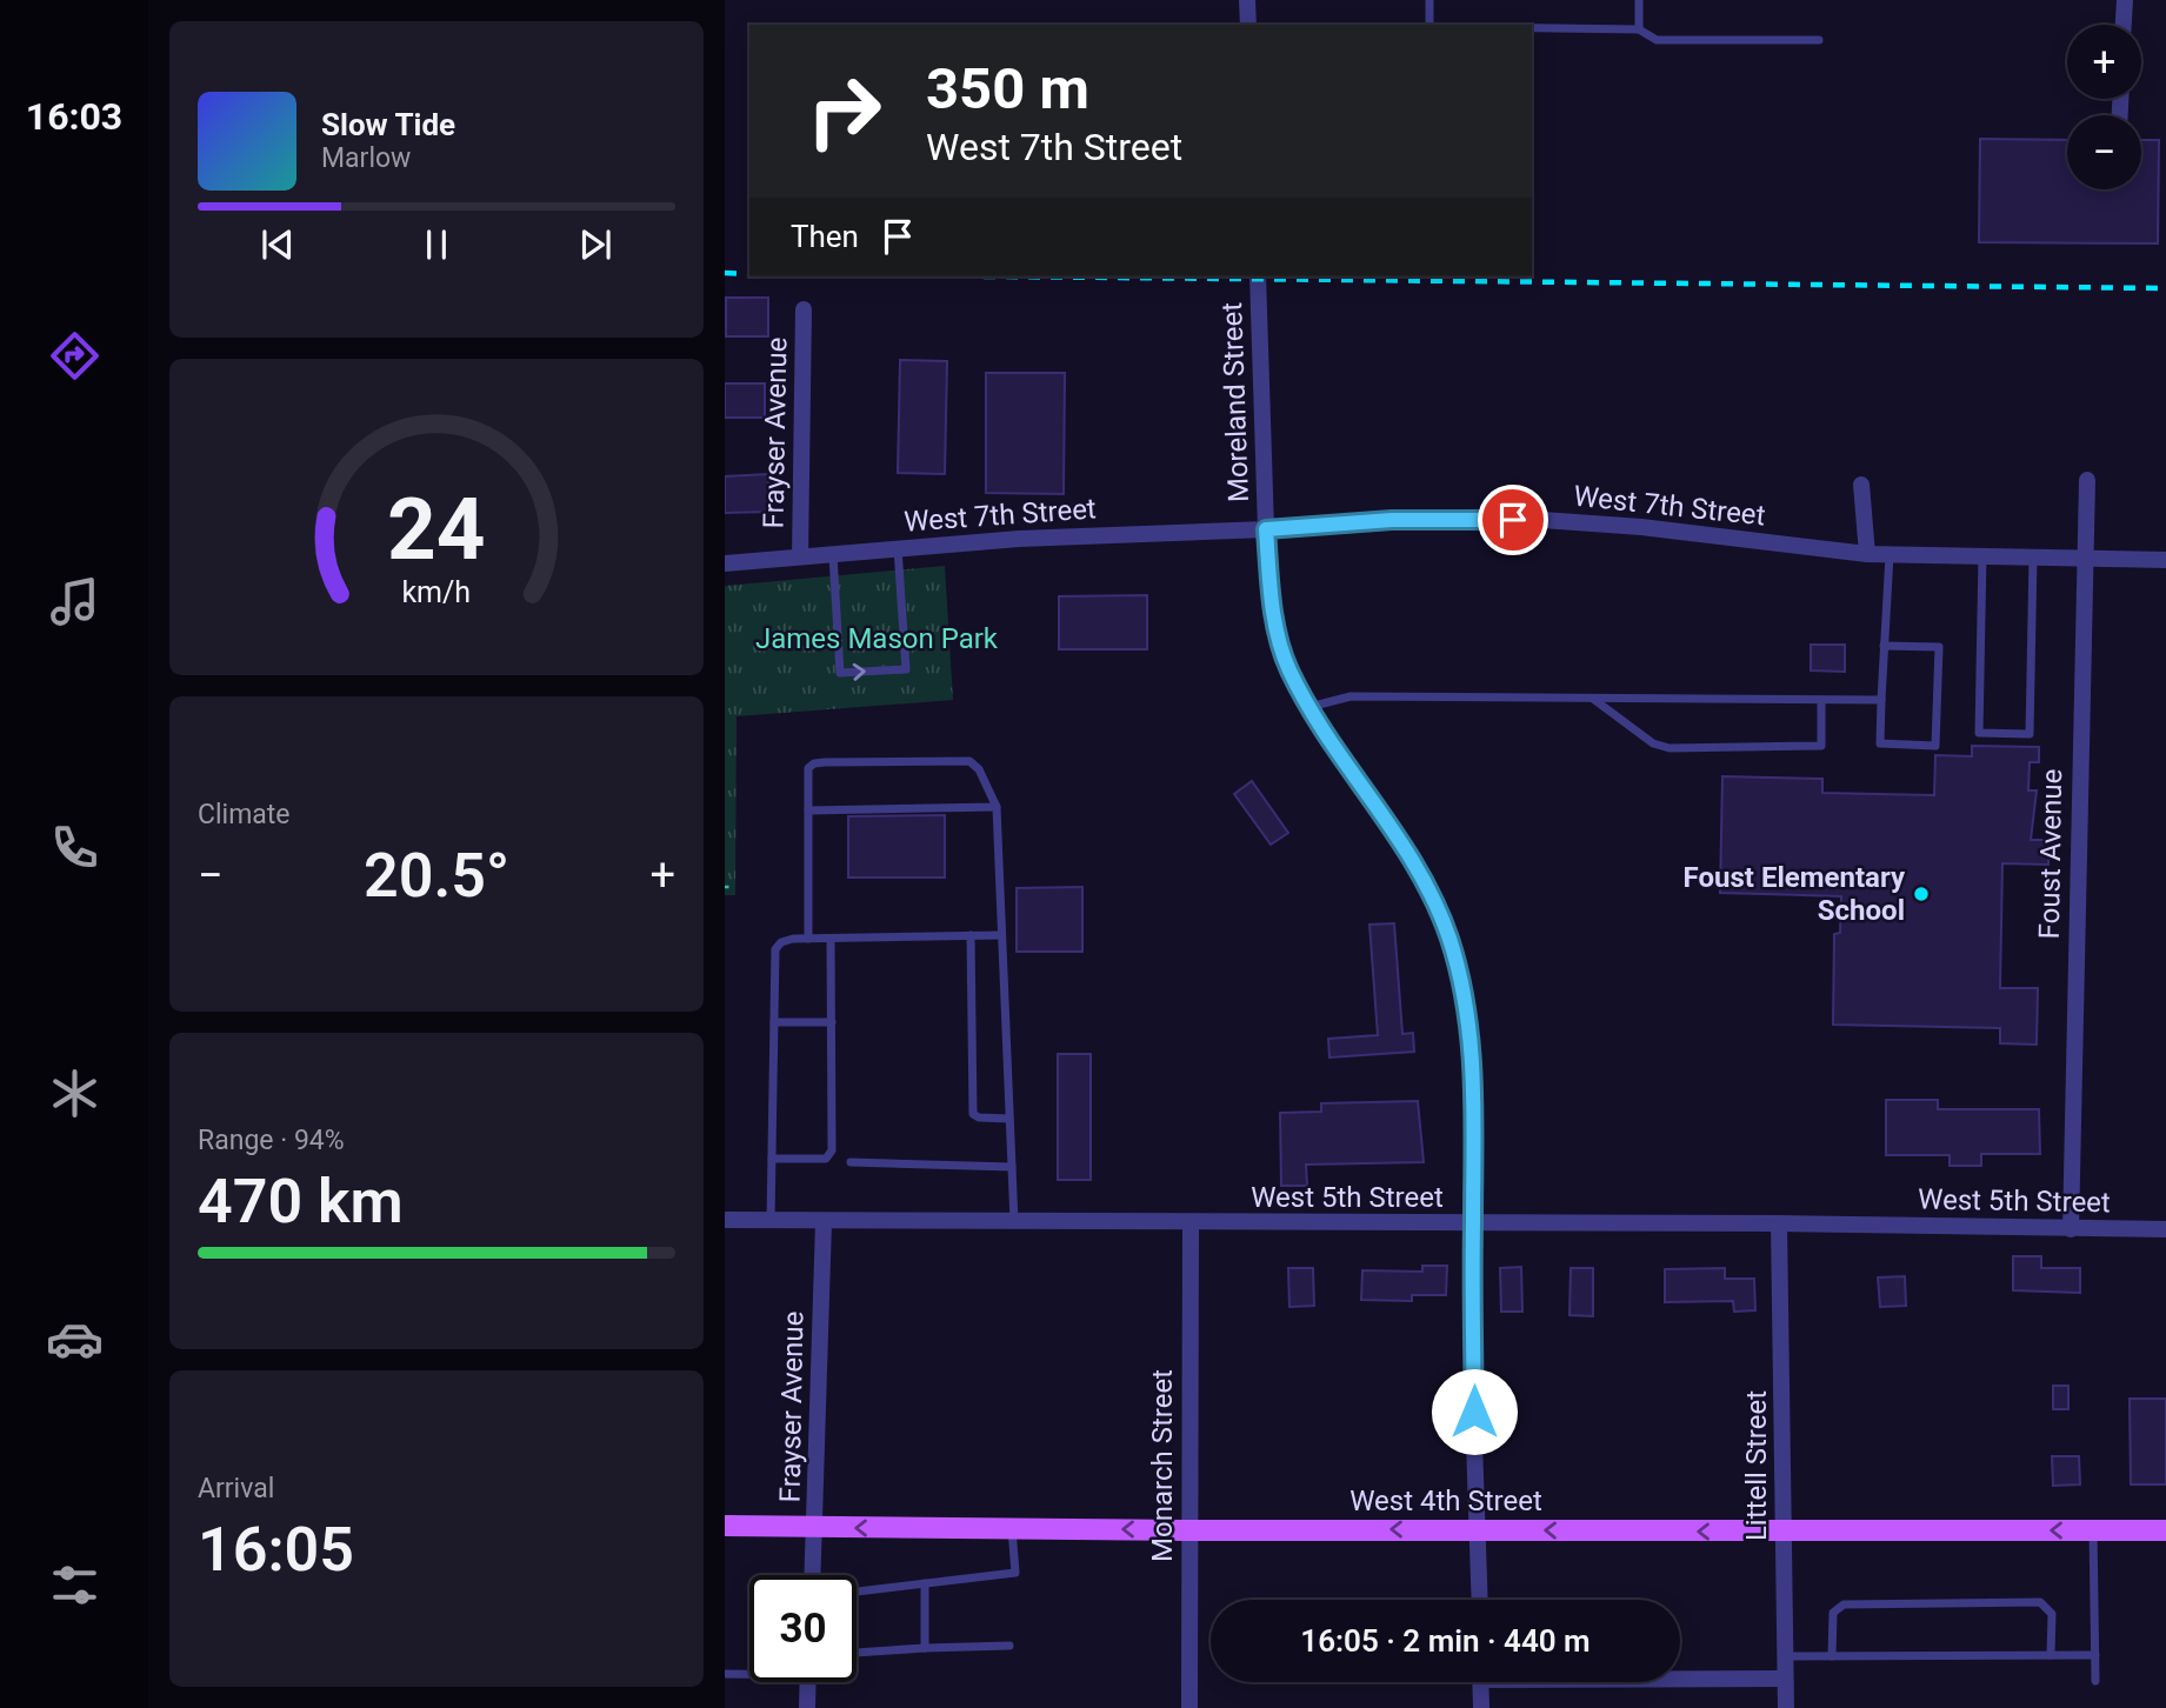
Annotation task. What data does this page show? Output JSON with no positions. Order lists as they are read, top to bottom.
{
  "streets": {
    "main road": ["West 4th Street"],
    "street": [
      "Moreland Street",
      "Frayser Avenue",
      "West 7th Street",
      "Foust Avenue",
      "West 5th Street",
      "Monarch Street",
      "Littell Street"
    ]
  },
  "crossings": [
    ["Moreland Street", "West 7th Street"],
    ["Moreland Street", "West 5th Street"],
    ["Moreland Street", "West 4th Street"],
    ["Frayser Avenue", "West 7th Street"],
    ["Frayser Avenue", "West 5th Street"],
    ["Frayser Avenue", "West 4th Street"],
    ["West 7th Street", "Foust Avenue"],
    ["Foust Avenue", "West 5th Street"],
    ["West 5th Street", "Monarch Street"],
    ["West 5th Street", "Littell Street"],
    ["Monarch Street", "West 4th Street"],
    ["Littell Street", "West 4th Street"]
  ],
  "one_way": ["West 4th Street"],
  "parks": ["James Mason Park"],
  "places": ["Foust Elementary School"],
  "page": {
    "tabs": "16:03",
    "map_buttons": ["+", "−"],
    "turn": ["350 m", "West 7th Street"],
    "song": ["Slow Tide", "Marlow"],
    "then": "Then",
    "tile": [
      "Climate",
      ["Range · 94%", "470 km"],
      ["Arrival", "16:05"]
    ],
    "heat": ["−", "20.5°", "+"],
    "limit": "30",
    "trip": "16:05 · 2 min · 440 m",
    "gauge": ["24", "km/h"]
  }
}
